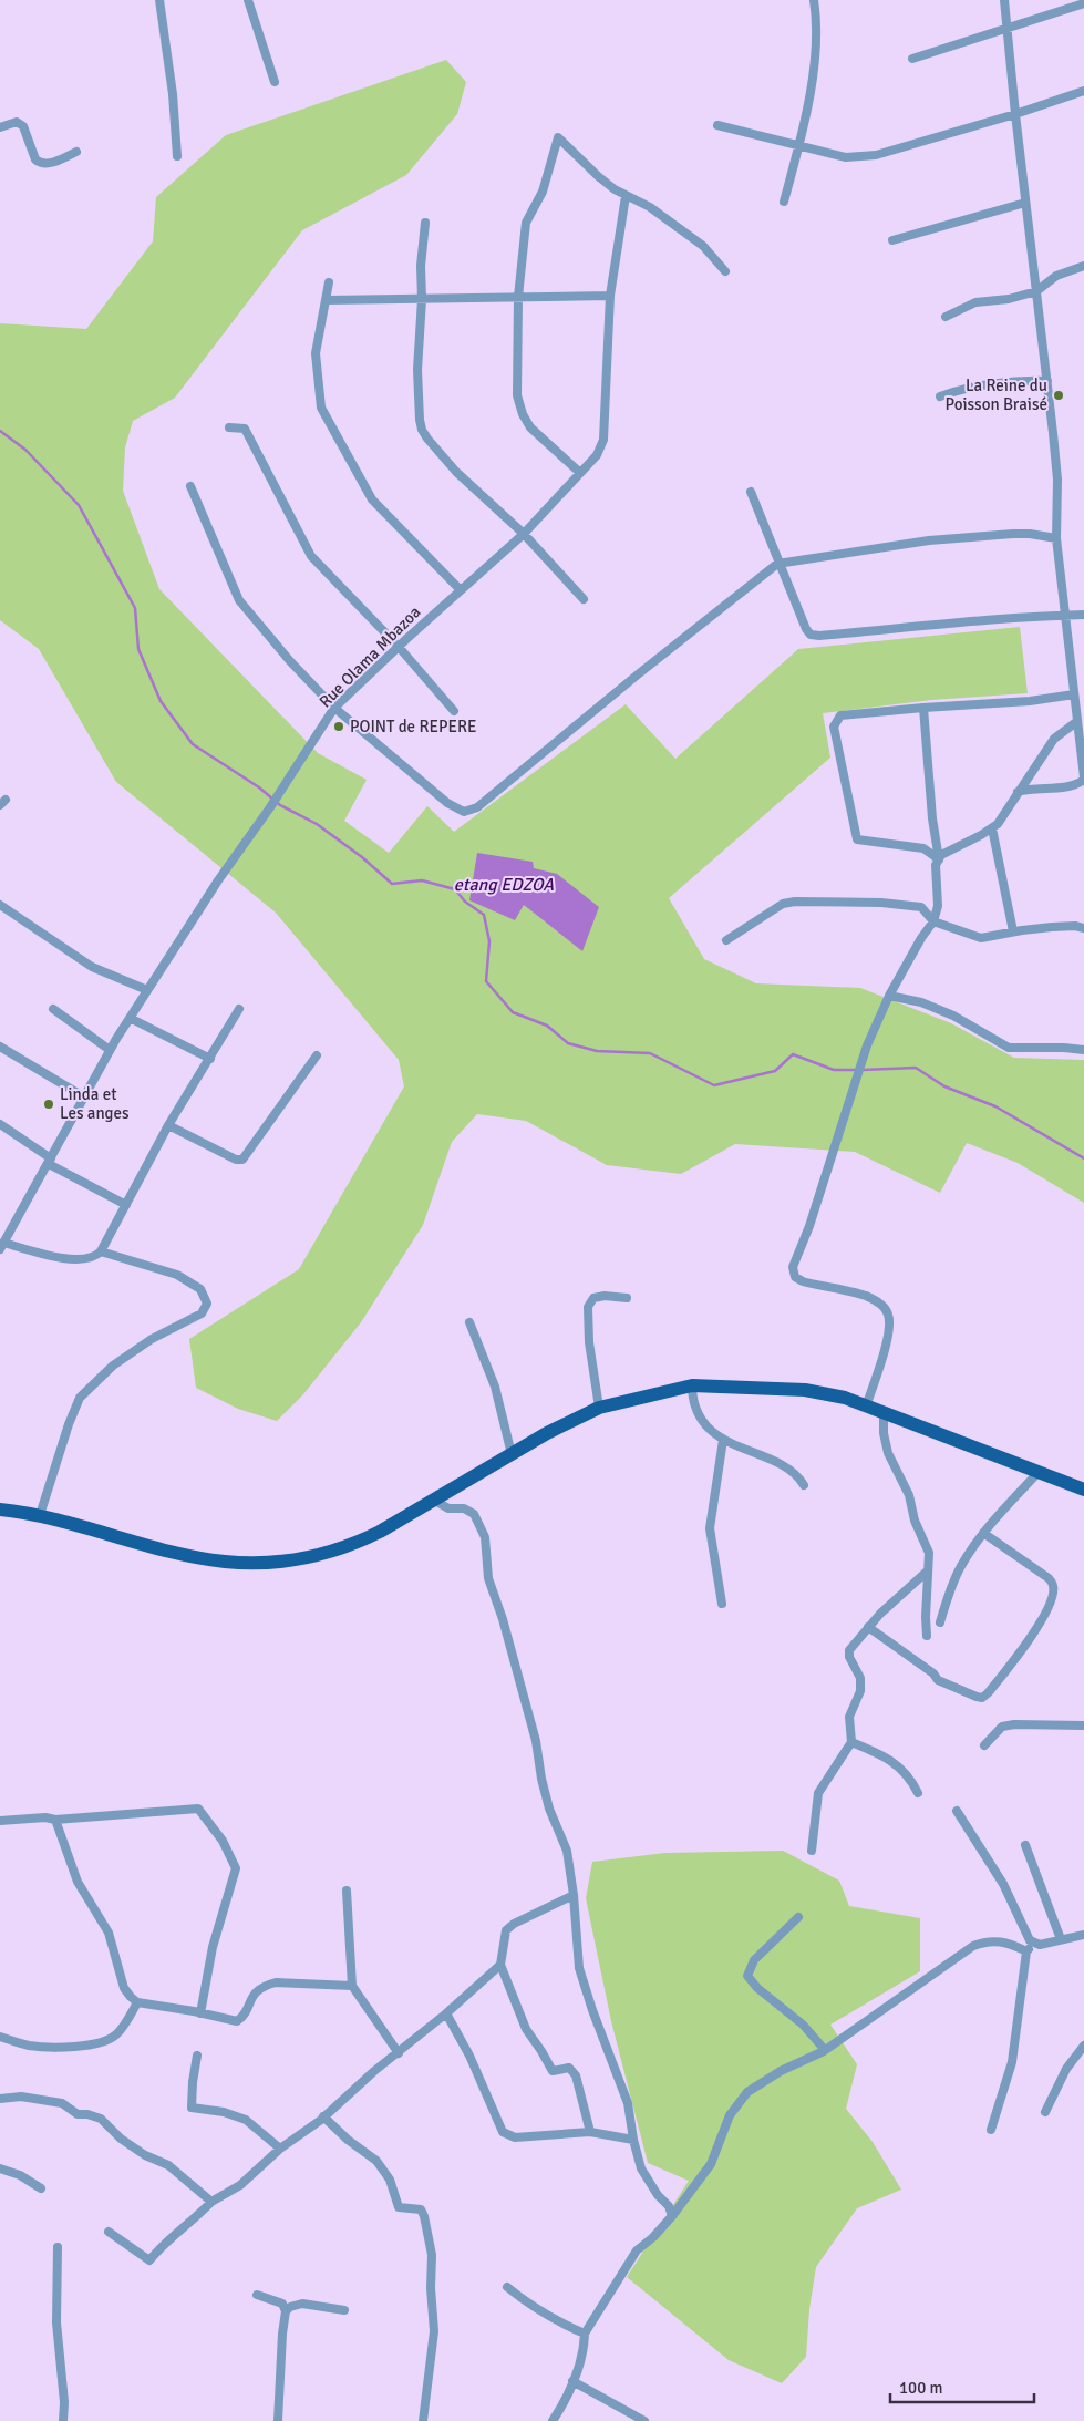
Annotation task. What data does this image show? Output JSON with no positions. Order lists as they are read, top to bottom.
{
  "streets": {
    "street": ["Rue Olama Mbazoa"]
  },
  "water": ["etang EDZOA"],
  "places": ["La Reine du Poisson Braisé", "POINT de REPERE", "Linda et Les anges"],
  "scale_bar": "100 m"
}
